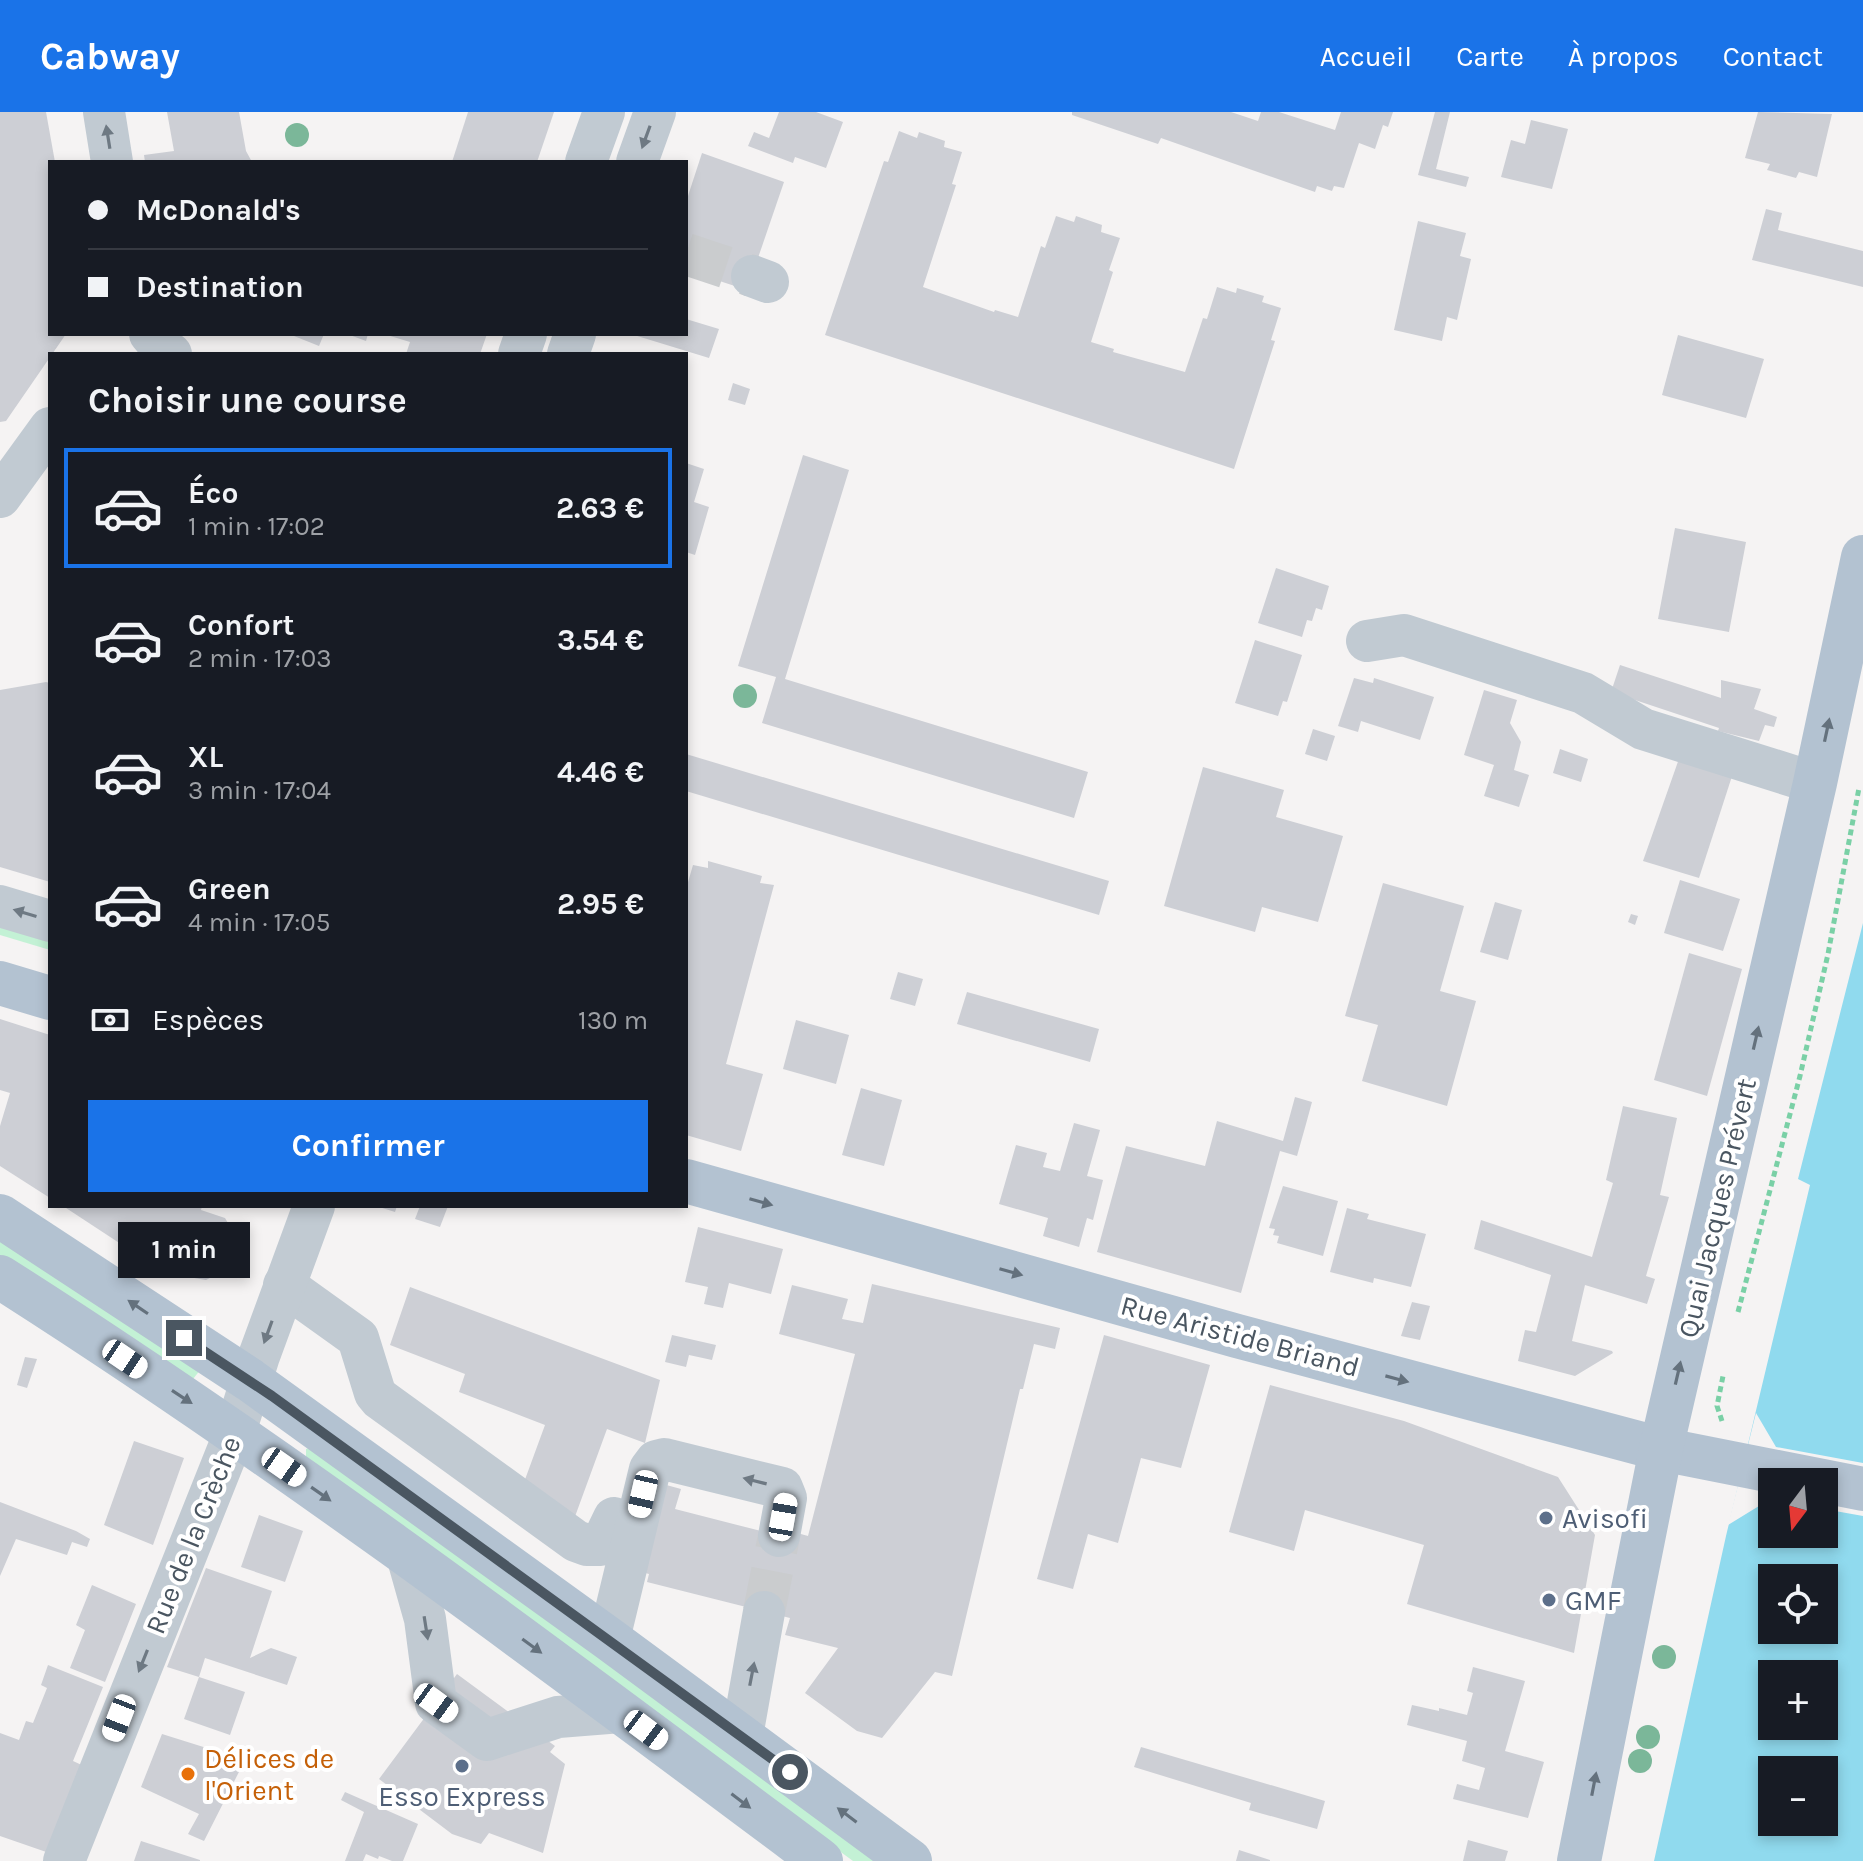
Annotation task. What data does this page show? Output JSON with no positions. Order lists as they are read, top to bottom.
{
  "streets": {
    "main road": ["Quai Jacques Prévert", "Rue Aristide Briand"],
    "street": ["Rue de la Crèche"]
  },
  "crossings": [
    ["Quai Jacques Prévert", "Rue Aristide Briand"]
  ],
  "one_way": ["Quai Jacques Prévert", "Rue Aristide Briand", "Rue de la Crèche"],
  "places": [
    "Avisofi",
    "GMF",
    "Esso Express",
    "Délices de l'Orient"
  ],
  "north": "bottom",
  "page": {
    "header": "Cabway",
    "nav": [
      "Accueil",
      "Carte",
      "À propos",
      "Contact"
    ],
    "banner": ["McDonald's", "Destination"],
    "heading": "Choisir une course",
    "list": [
      {
        "name": "Éco",
        "note": "1 min · 17:02",
        "value": "2.63 €"
      },
      {
        "name": "Confort",
        "note": "2 min · 17:03",
        "value": "3.54 €"
      },
      {
        "name": "XL",
        "note": "3 min · 17:04",
        "value": "4.46 €"
      },
      {
        "name": "Green",
        "note": "4 min · 17:05",
        "value": "2.95 €"
      }
    ],
    "pay": ["Espèces", "130 m"],
    "buttons": "Confirmer",
    "bubble": "1 min",
    "map_buttons": ["+", "−"]
  }
}
